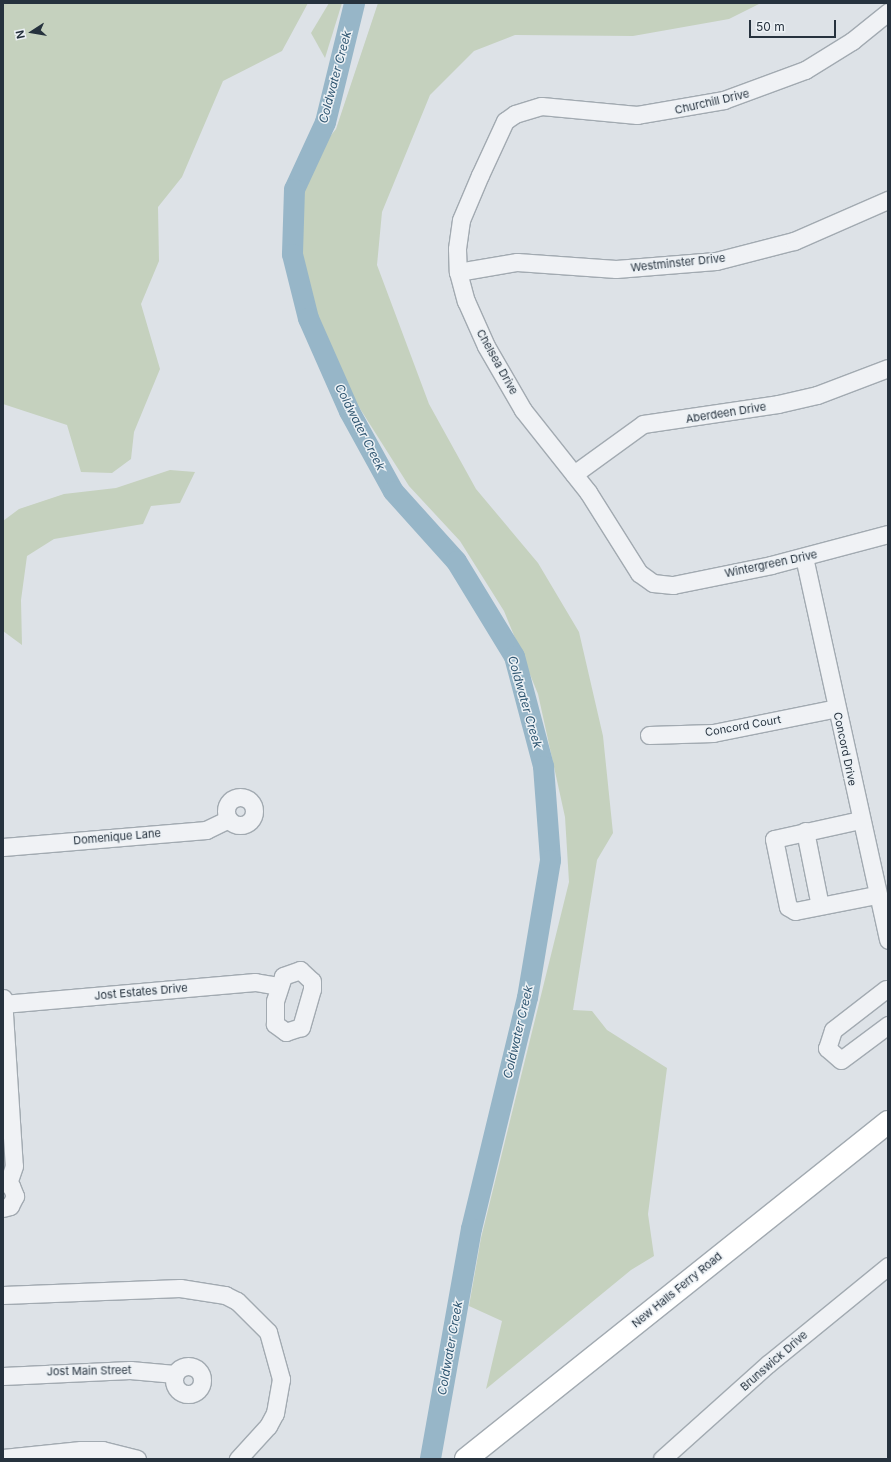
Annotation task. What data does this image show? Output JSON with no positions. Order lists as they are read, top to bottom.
{
  "streets": {
    "main road": ["New Halls Ferry Road"],
    "street": [
      "Churchill Drive",
      "Westminster Drive",
      "Chelsea Drive",
      "Aberdeen Drive",
      "Wintergreen Drive",
      "Concord Court",
      "Concord Drive",
      "Domenique Lane",
      "Jost Estates Drive",
      "Brunswick Drive",
      "Jost Main Street"
    ]
  },
  "crossings": [
    ["Churchill Drive", "Chelsea Drive"],
    ["Westminster Drive", "Chelsea Drive"],
    ["Chelsea Drive", "Aberdeen Drive"],
    ["Chelsea Drive", "Wintergreen Drive"],
    ["Wintergreen Drive", "Concord Drive"],
    ["Concord Court", "Concord Drive"]
  ],
  "water": ["Coldwater Creek"],
  "scale_bar": "50 m",
  "north": "left"
}
